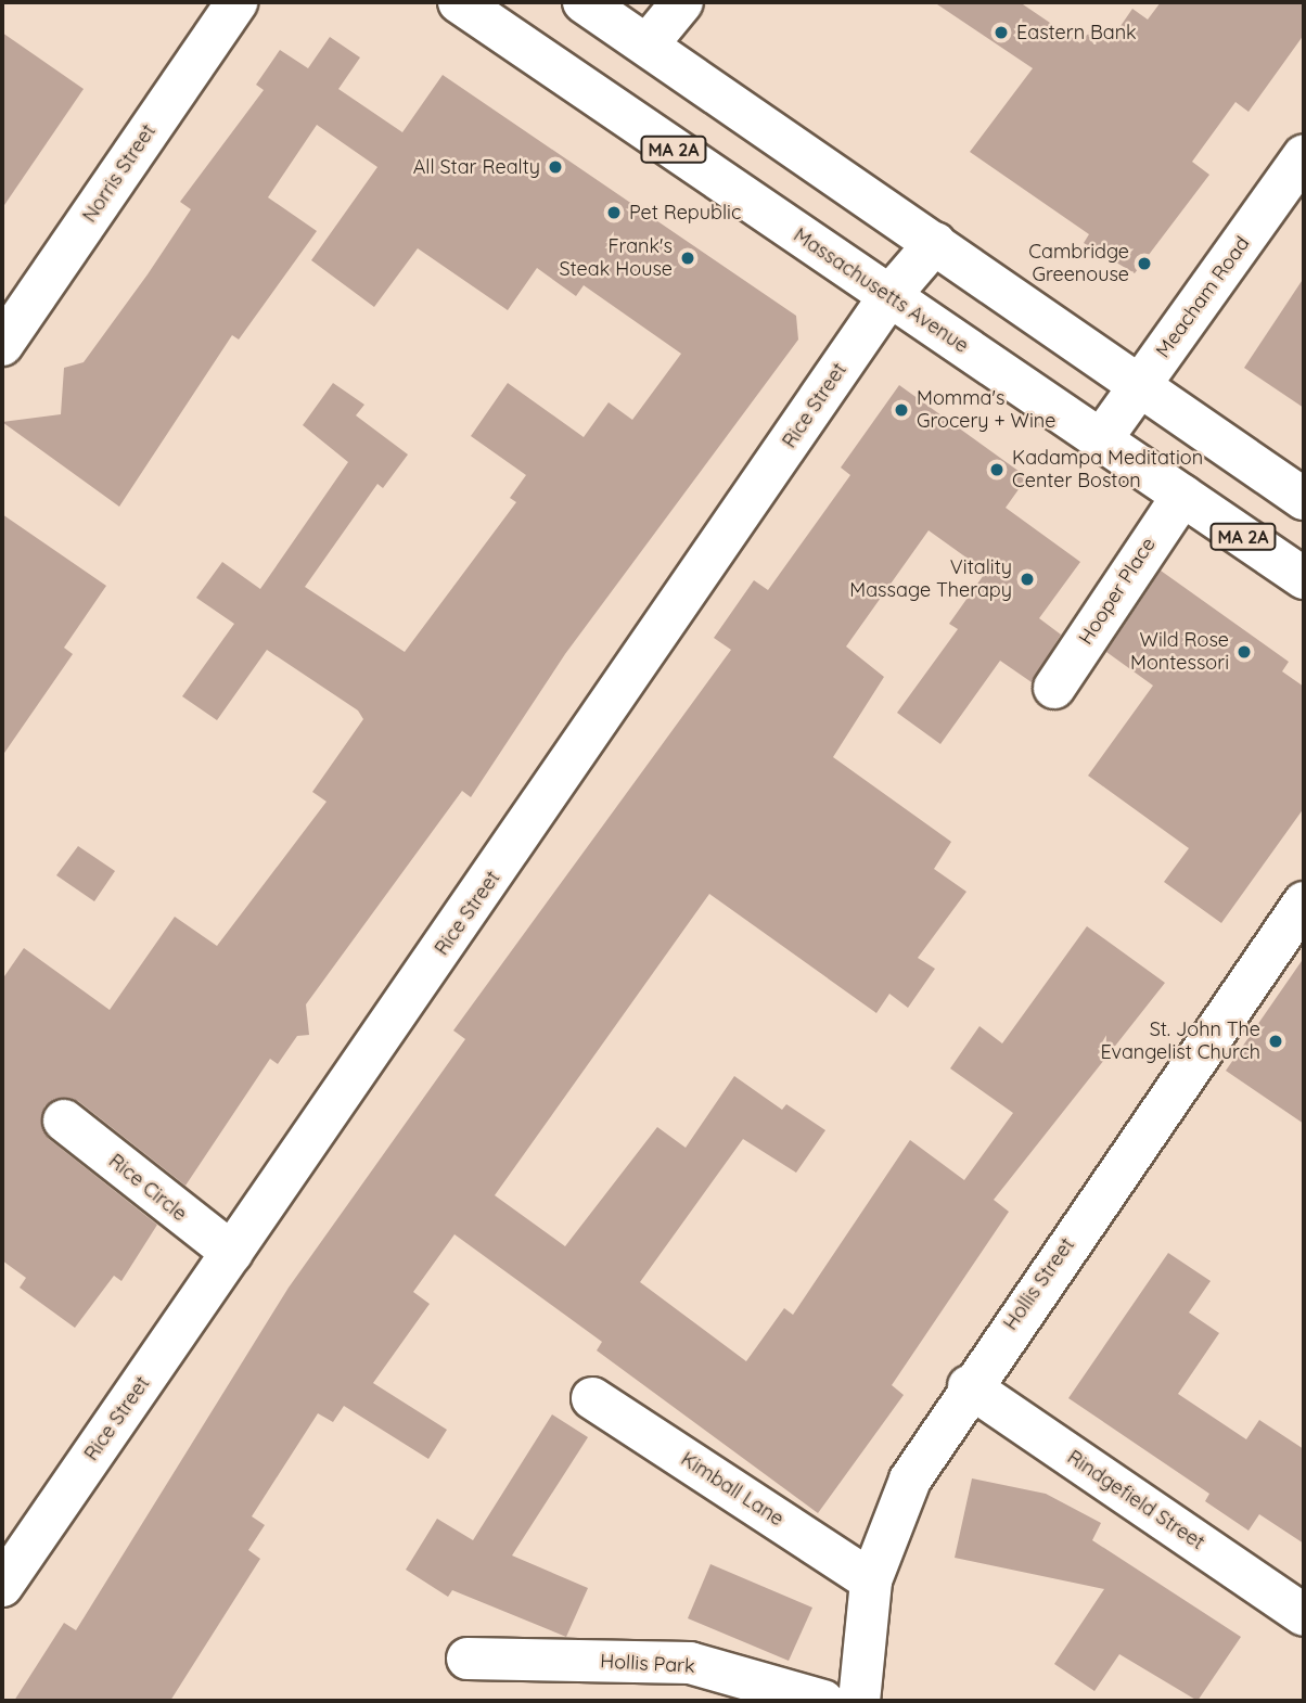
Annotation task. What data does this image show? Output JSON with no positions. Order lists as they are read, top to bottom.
{
  "streets": {
    "street": [
      "MA 2A",
      "Norris Street",
      "Massachusetts Avenue",
      "Meacham Road",
      "Rice Street",
      "Hooper Place",
      "Rice Circle",
      "Hollis Street",
      "Kimball Lane",
      "Rindgefield Street",
      "Hollis Park"
    ]
  },
  "crossings": [
    ["Massachusetts Avenue", "Meacham Road"],
    ["Massachusetts Avenue", "Rice Street"],
    ["Massachusetts Avenue", "Hooper Place"],
    ["Rice Street", "Rice Circle"],
    ["Hollis Street", "Kimball Lane"],
    ["Hollis Street", "Rindgefield Street"]
  ],
  "places": [
    "Eastern Bank",
    "All Star Realty",
    "Pet Republic",
    "Frank's Steak House",
    "Cambridge Greenouse",
    "Momma's Grocery + Wine",
    "Kadampa Meditation Center Boston",
    "Vitality Massage Therapy",
    "Wild Rose Montessori",
    "St. John The Evangelist Church"
  ]
}
